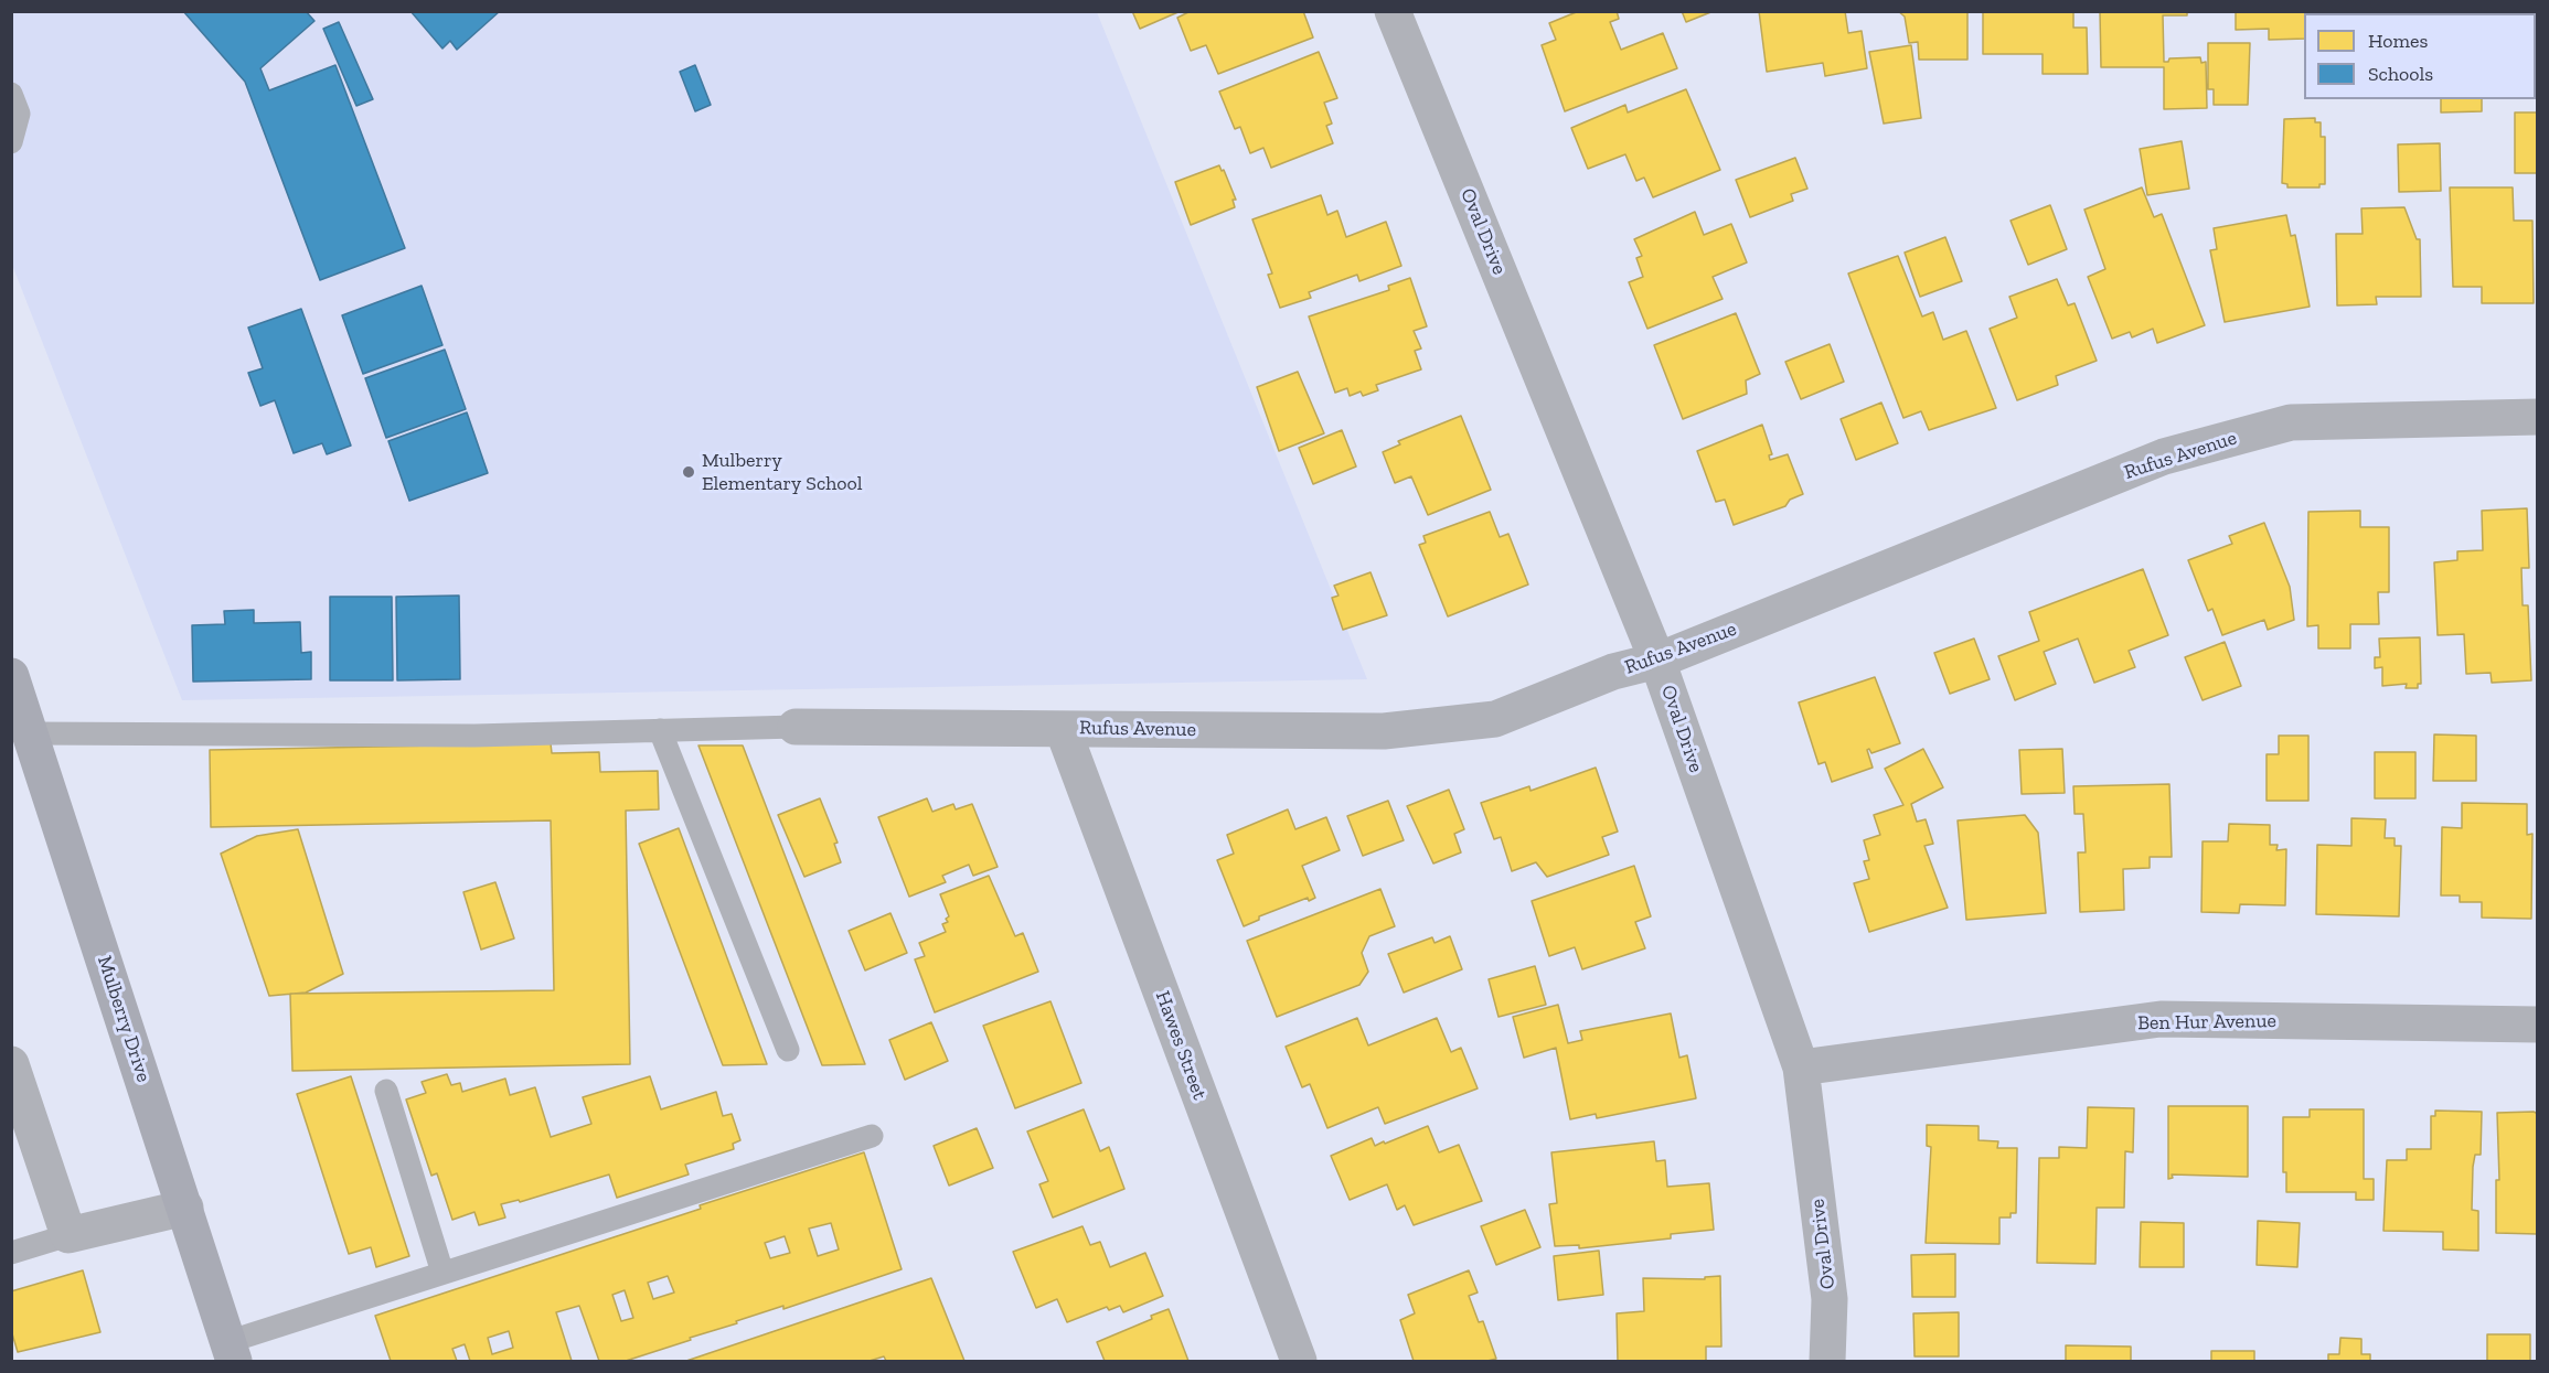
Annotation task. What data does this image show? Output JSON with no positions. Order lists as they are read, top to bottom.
{
  "streets": {
    "main road": ["Mulberry Drive"],
    "street": [
      "Oval Drive",
      "Rufus Avenue",
      "Ben Hur Avenue",
      "Hawes Street"
    ]
  },
  "crossings": [
    ["Oval Drive", "Rufus Avenue"],
    ["Oval Drive", "Ben Hur Avenue"],
    ["Rufus Avenue", "Hawes Street"]
  ],
  "places": ["Mulberry Elementary School"],
  "legend": ["Homes", "Schools"]
}
